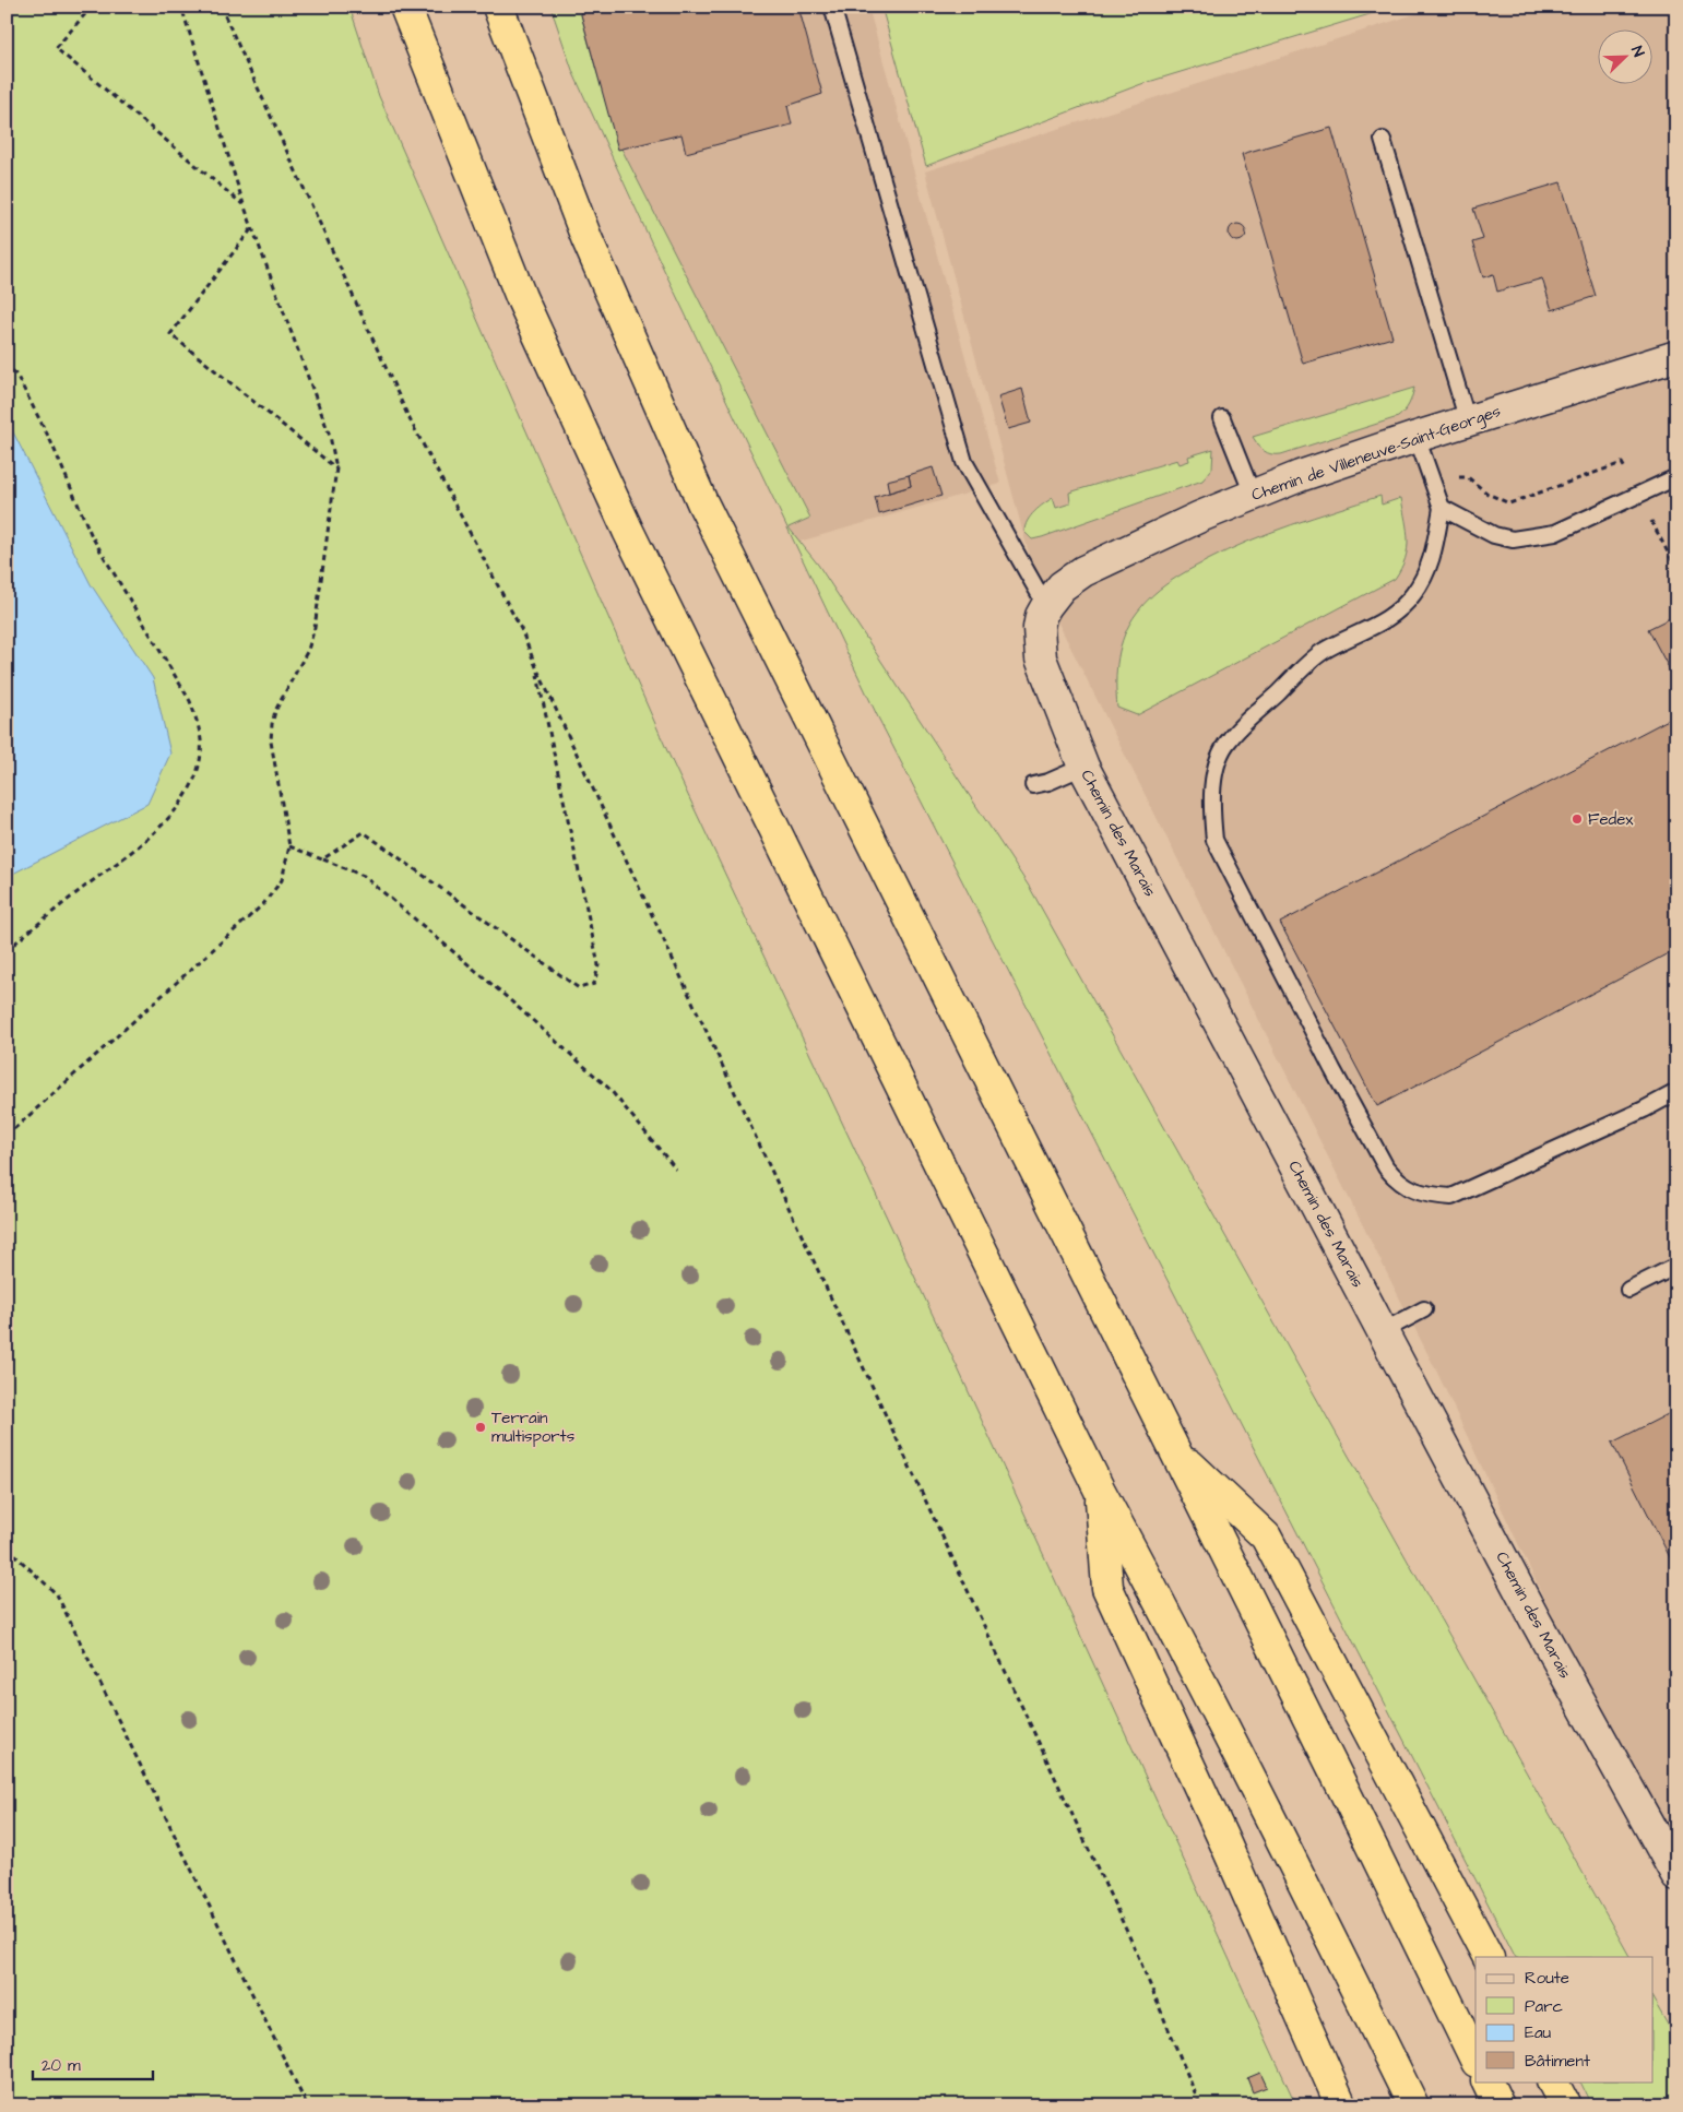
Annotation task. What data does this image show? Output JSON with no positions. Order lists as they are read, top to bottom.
{
  "streets": {
    "street": ["Chemin de Villeneuve-Saint-Georges", "Chemin des Marais"]
  },
  "crossings": [
    ["Chemin de Villeneuve-Saint-Georges", "Chemin des Marais"]
  ],
  "places": ["Fedex", "Terrain multisports"],
  "legend": [
    "Route",
    "Parc",
    "Eau",
    "Bâtiment"
  ],
  "scale_bar": "20 m",
  "north": "top right"
}
